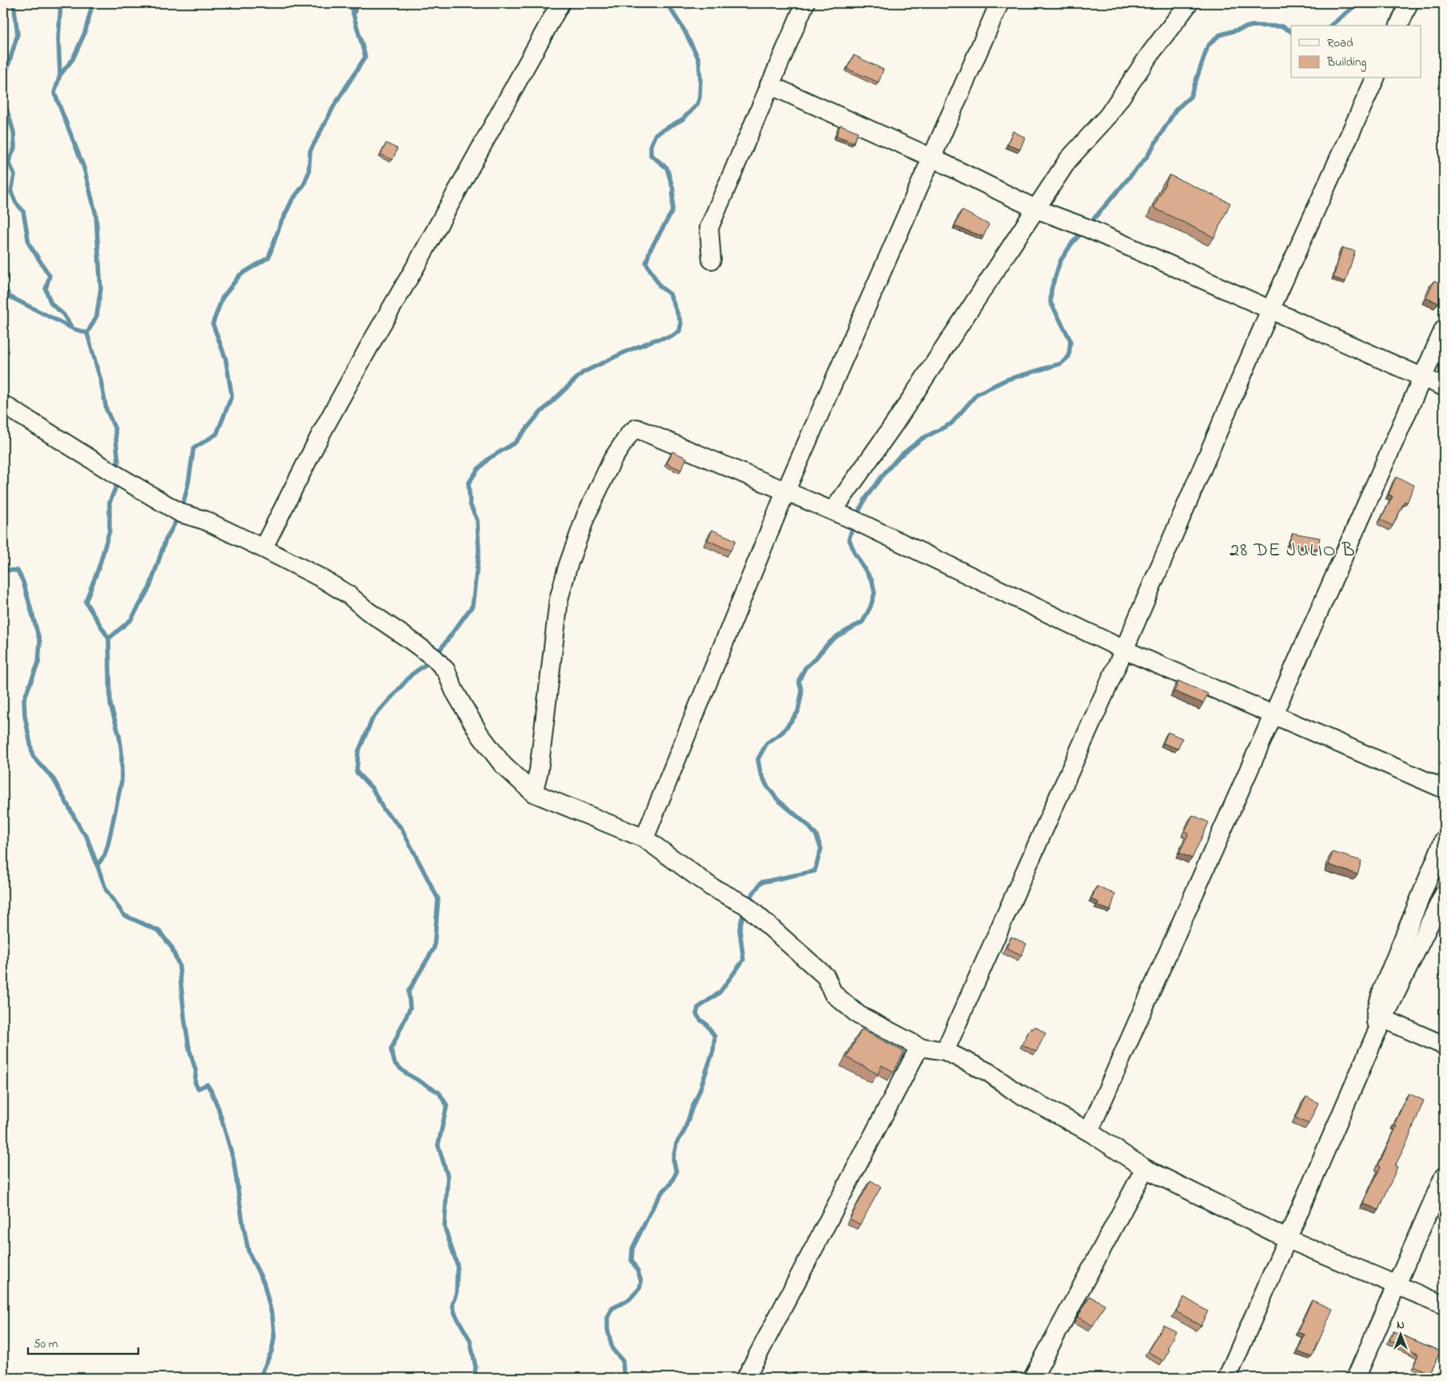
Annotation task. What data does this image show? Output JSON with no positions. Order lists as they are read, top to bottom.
{
  "districts": ["28 DE JULIO B"],
  "legend": ["Road", "Building"],
  "scale_bar": "50 m",
  "north": "top"
}
